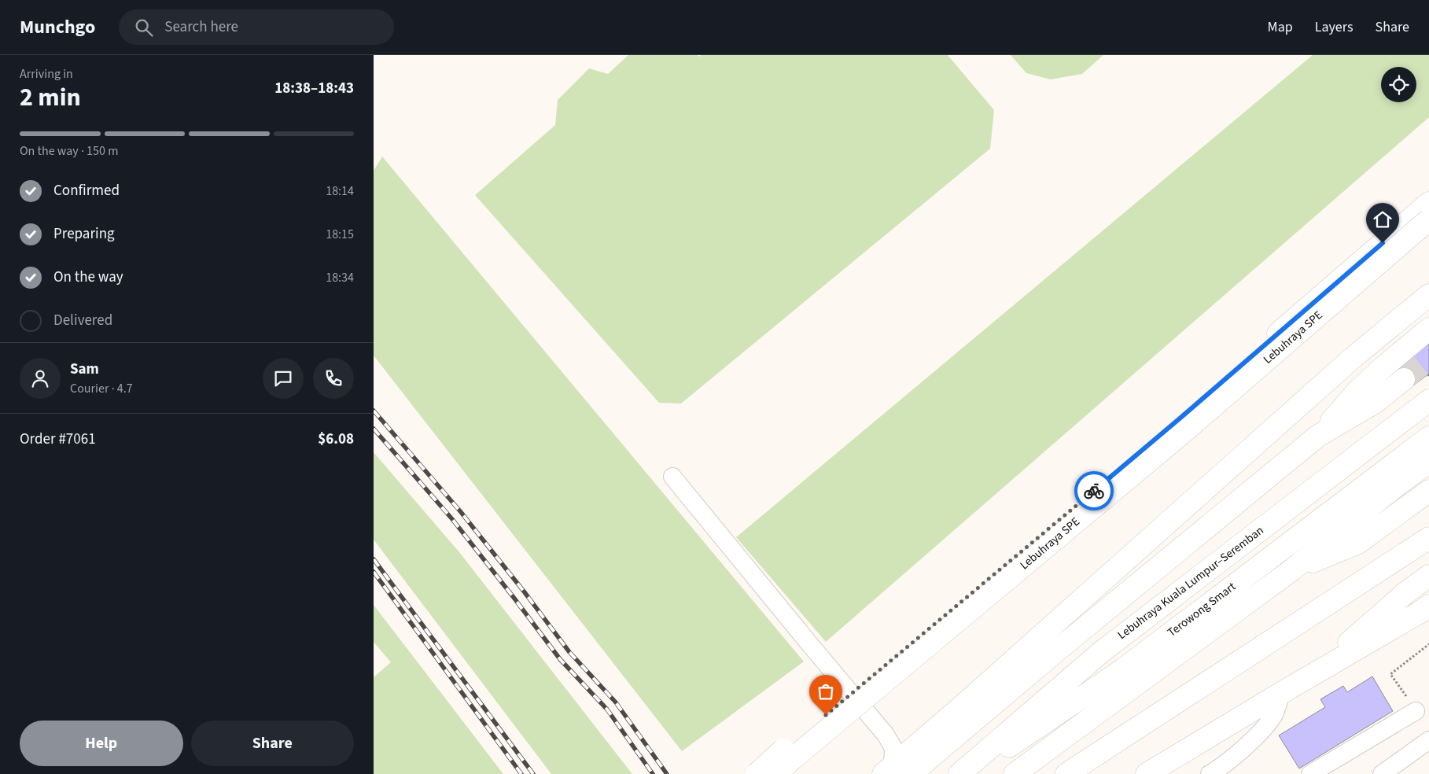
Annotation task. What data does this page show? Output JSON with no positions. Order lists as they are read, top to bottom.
{
  "streets": {
    "highway": ["Lebuhraya SPE", "Lebuhraya Kuala Lumpur–Seremban", "Terowong Smart"]
  },
  "page": {
    "header": "Munchgo",
    "search": "Search here",
    "nav": ["Map", "Layers", "Share"],
    "heading": ["2 min", "Arriving in", "18:38–18:43"],
    "panel": [
      "Sam",
      "Courier · 4.7",
      "Order #7061",
      "$6.08"
    ],
    "bar": "On the way · 150 m",
    "list": [
      ["Confirmed", "18:14"],
      ["Preparing", "18:15"],
      ["On the way", "18:34"],
      "Delivered"
    ],
    "buttons": ["Help", "Share"]
  }
}
